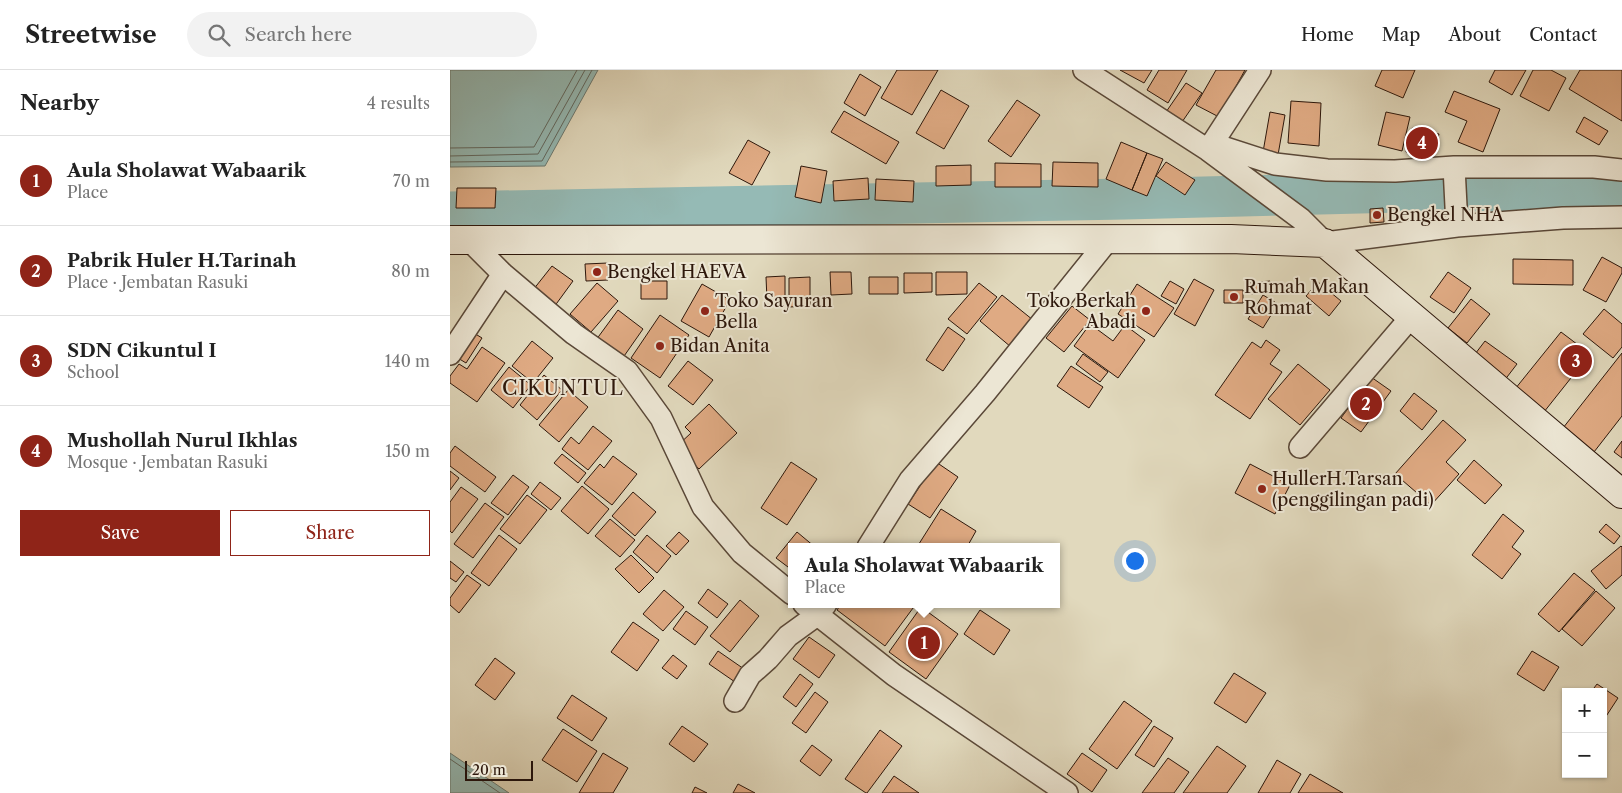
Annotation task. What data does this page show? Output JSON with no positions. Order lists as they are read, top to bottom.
{
  "districts": ["CIKUNTUL"],
  "places": [
    "Bengkel NHA",
    "Bengkel HAEVA",
    "Rumah Makan Rohmat",
    "Toko Sayuran Bella",
    "Toko Berkah Abadi",
    "Bidan Anita",
    "HullerH.Tarsan (penggilingan padi)"
  ],
  "scale_bar": "20 m",
  "page": {
    "header": "Streetwise",
    "search": "Search here",
    "nav": [
      "Home",
      "Map",
      "About",
      "Contact"
    ],
    "heading": ["Nearby", "4 results"],
    "pins": [
      "4",
      "3",
      "2",
      "1"
    ],
    "list": [
      {
        "mark": "1",
        "name": "Aula Sholawat Wabaarik",
        "note": "Place",
        "value": "70 m"
      },
      {
        "mark": "2",
        "name": "Pabrik Huler H.Tarinah",
        "note": "Place · Jembatan Rasuki",
        "value": "80 m"
      },
      {
        "mark": "3",
        "name": "SDN Cikuntul I",
        "note": "School",
        "value": "140 m"
      },
      {
        "mark": "4",
        "name": "Mushollah Nurul Ikhlas",
        "note": "Mosque · Jembatan Rasuki",
        "value": "150 m"
      }
    ],
    "buttons": ["Save", "Share"],
    "popup": ["Aula Sholawat Wabaarik", "Place"],
    "map_buttons": ["+", "−"],
    "scale": "20 m"
  }
}
